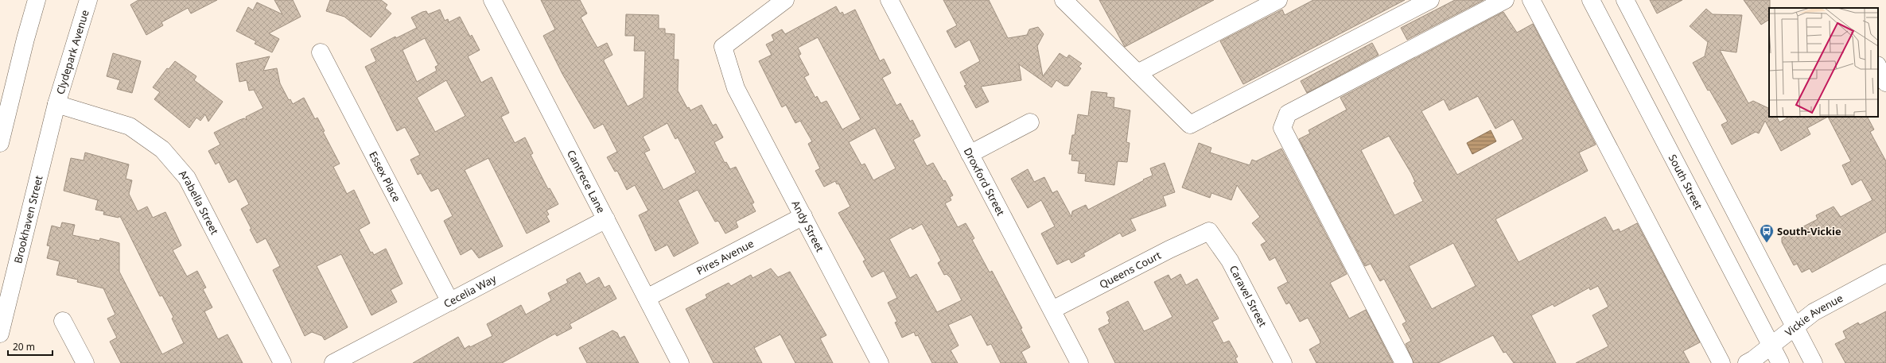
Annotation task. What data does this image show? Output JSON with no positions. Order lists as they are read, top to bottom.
{
  "streets": {
    "main road": [
      "Clydepark Avenue",
      "Essex Place",
      "Droxford Street",
      "Cantrece Lane",
      "South Street",
      "Arabella Street",
      "Brookhaven Street",
      "Andy Street",
      "Pires Avenue",
      "Queens Court",
      "Cecelia Way",
      "Caravel Street",
      "Vickie Avenue"
    ]
  },
  "crossings": [
    ["Clydepark Avenue", "Arabella Street"],
    ["Clydepark Avenue", "Brookhaven Street"],
    ["Essex Place", "Cecelia Way"],
    ["Droxford Street", "Queens Court"],
    ["Cantrece Lane", "Pires Avenue"],
    ["Cantrece Lane", "Cecelia Way"],
    ["South Street", "Vickie Avenue"],
    ["Arabella Street", "Brookhaven Street"],
    ["Andy Street", "Pires Avenue"],
    ["Queens Court", "Caravel Street"]
  ],
  "places": {
    "bus stop": ["South-Vickie"]
  },
  "scale_bar": "20 m"
}
